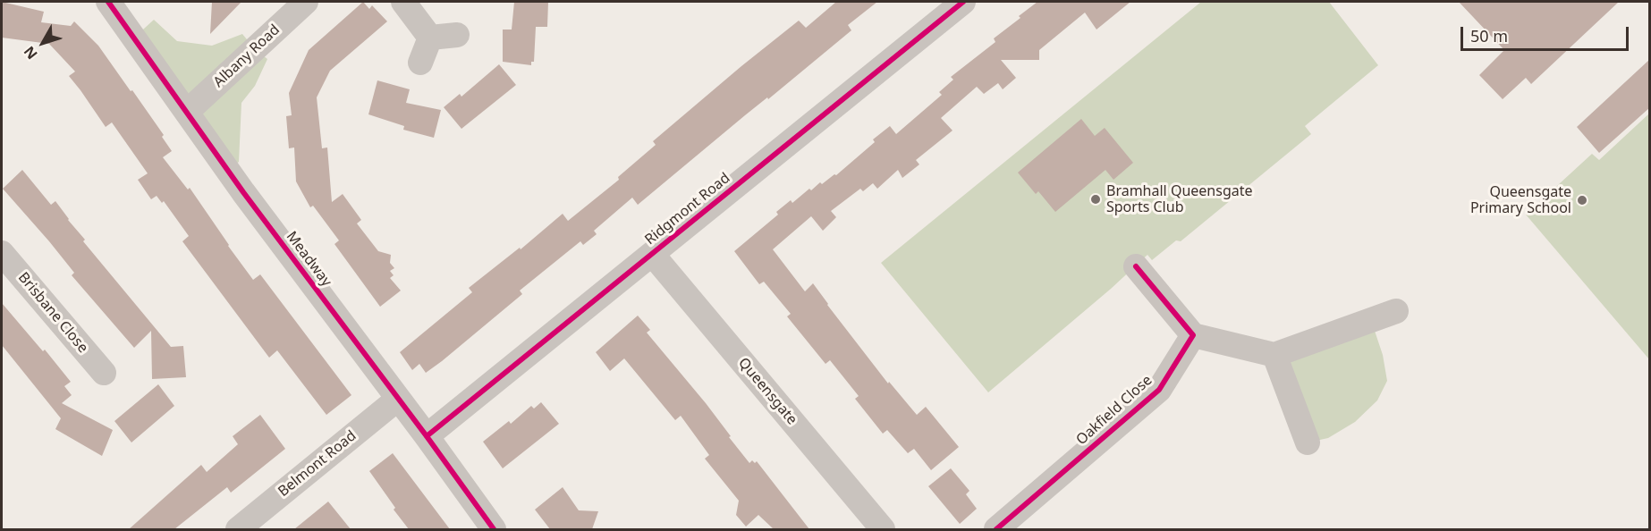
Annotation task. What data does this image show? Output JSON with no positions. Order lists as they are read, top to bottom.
{
  "streets": {
    "street": [
      "Albany Road",
      "Ridgmont Road",
      "Meadway",
      "Brisbane Close",
      "Queensgate",
      "Oakfield Close",
      "Belmont Road"
    ]
  },
  "crossings": [
    ["Albany Road", "Meadway"],
    ["Ridgmont Road", "Meadway"],
    ["Ridgmont Road", "Queensgate"],
    ["Meadway", "Belmont Road"]
  ],
  "places": ["Bramhall Queensgate Sports Club", "Queensgate Primary School"],
  "scale_bar": "50 m",
  "north": "bottom left"
}
